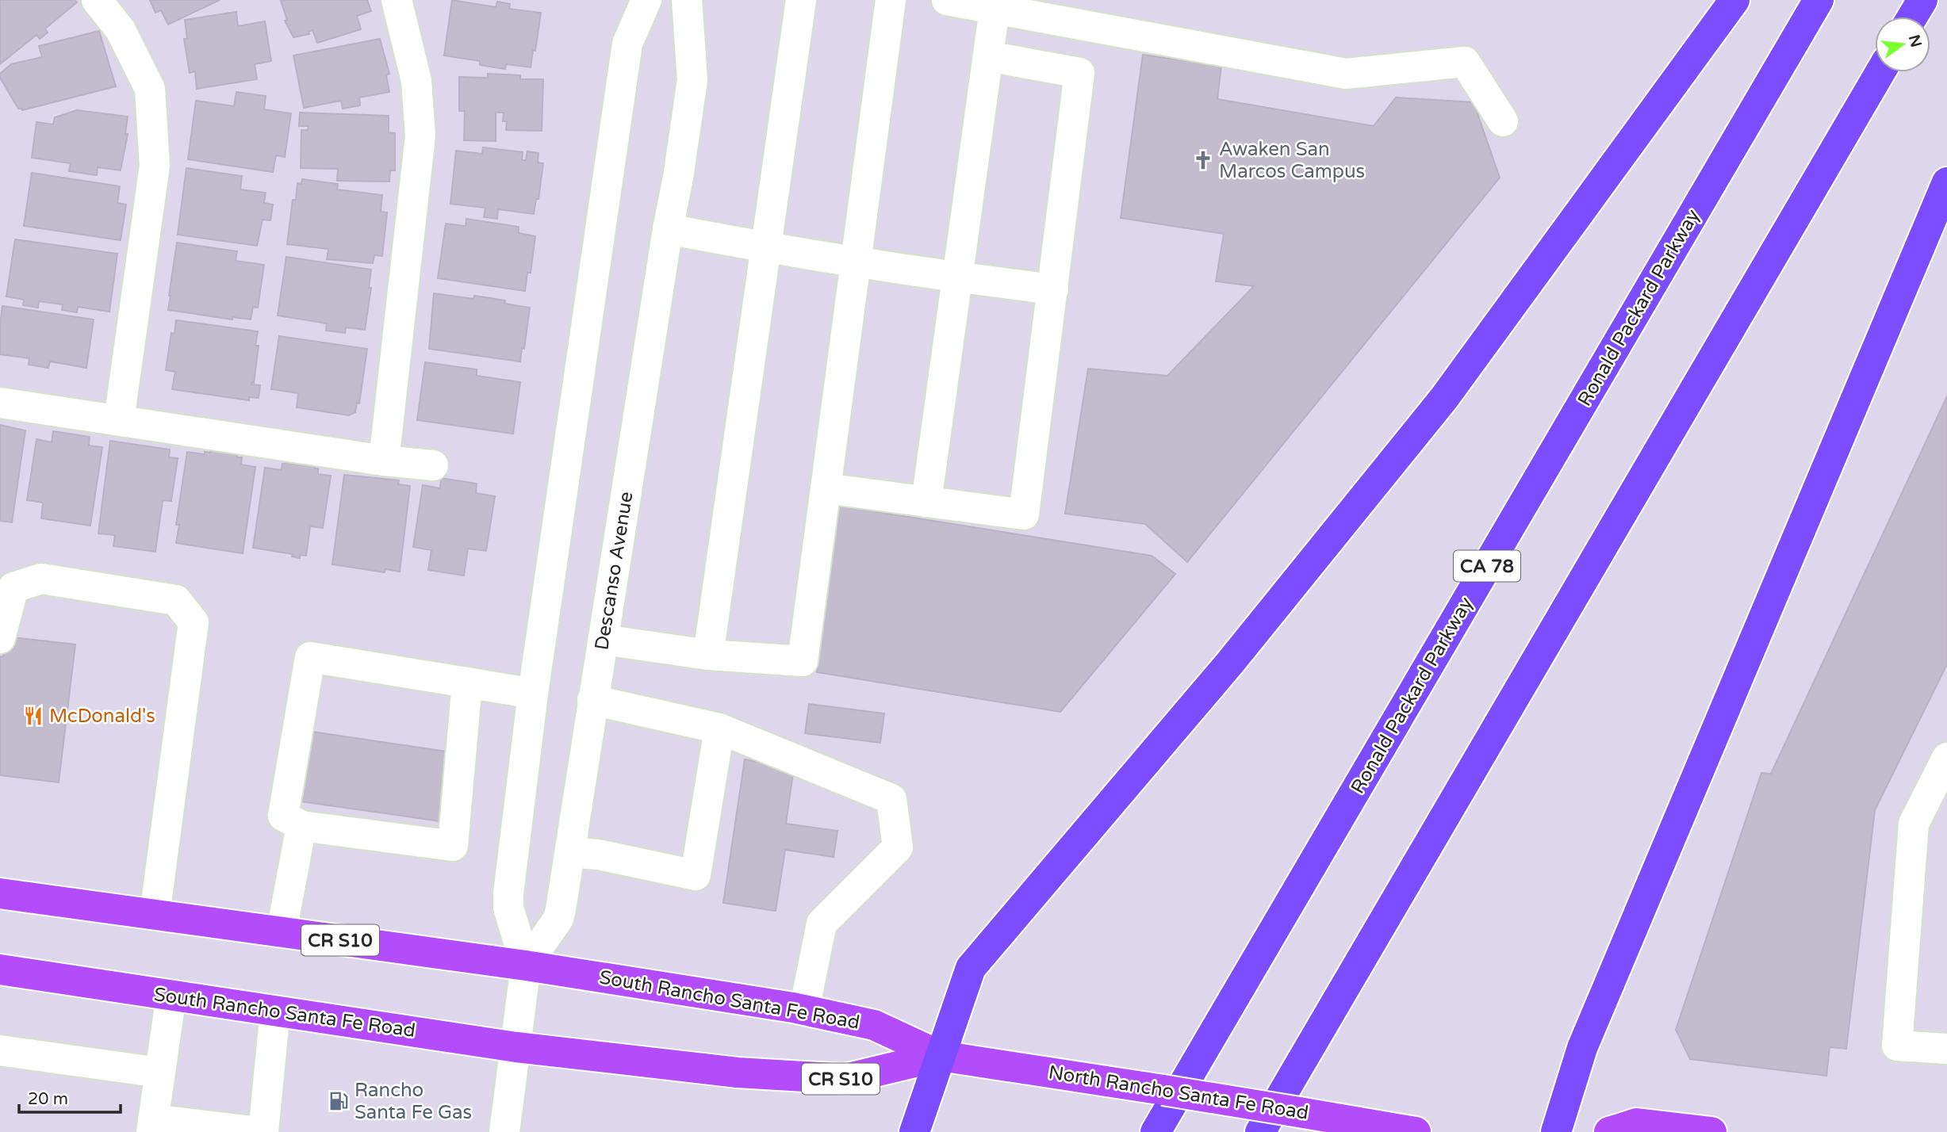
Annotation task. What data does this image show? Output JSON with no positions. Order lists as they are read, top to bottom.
{
  "streets": {
    "highway": ["Ronald Packard Parkway", "CA 78"],
    "main road": ["CR S10", "South Rancho Santa Fe Road", "North Rancho Santa Fe Road"],
    "street": ["Descanso Avenue"]
  },
  "crossings": [
    ["Descanso Avenue", "South Rancho Santa Fe Road"],
    ["South Rancho Santa Fe Road", "North Rancho Santa Fe Road"]
  ],
  "places": {
    "church": ["Awaken San Marcos Campus"],
    "restaurant": ["McDonald's"],
    "fuel station": ["Rancho Santa Fe Gas"]
  },
  "scale_bar": "20 m",
  "north": "right"
}
